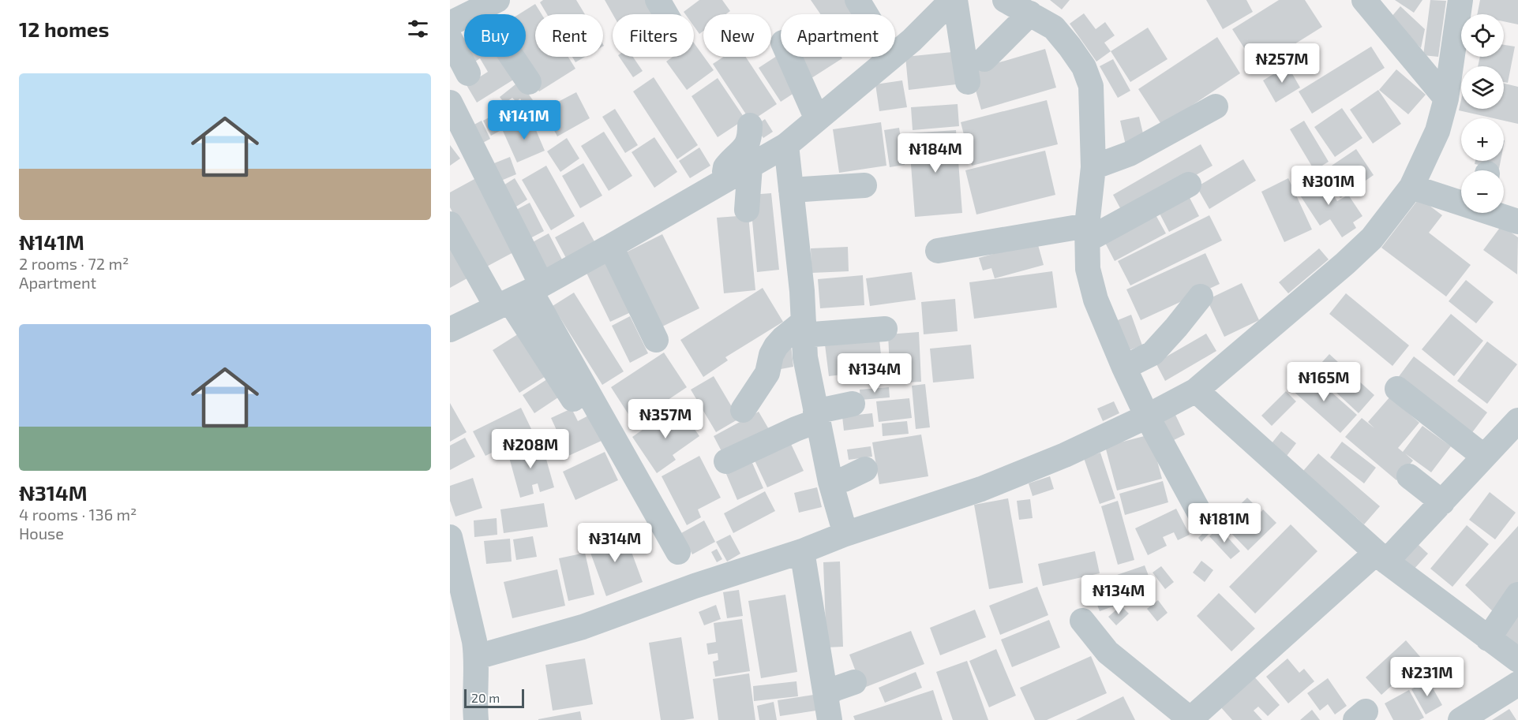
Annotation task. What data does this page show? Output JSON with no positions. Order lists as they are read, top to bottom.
{
  "scale_bar": "20 m",
  "page": {
    "heading": "12 homes",
    "map_buttons": ["+", "−"],
    "chip": [
      "Buy",
      "Rent",
      "Filters",
      "New",
      "Apartment"
    ],
    "price": [
      "₦257M",
      "₦141M",
      "₦184M",
      "₦301M",
      "₦134M",
      "₦165M",
      "₦357M",
      "₦208M",
      "₦181M",
      "₦314M",
      "₦134M",
      "₦231M"
    ],
    "list": [
      {
        "name": "₦141M",
        "note": "2 rooms · 72 m² · Apartment"
      },
      {
        "name": "₦314M",
        "note": "4 rooms · 136 m² · House"
      }
    ],
    "scale": "20 m"
  }
}
